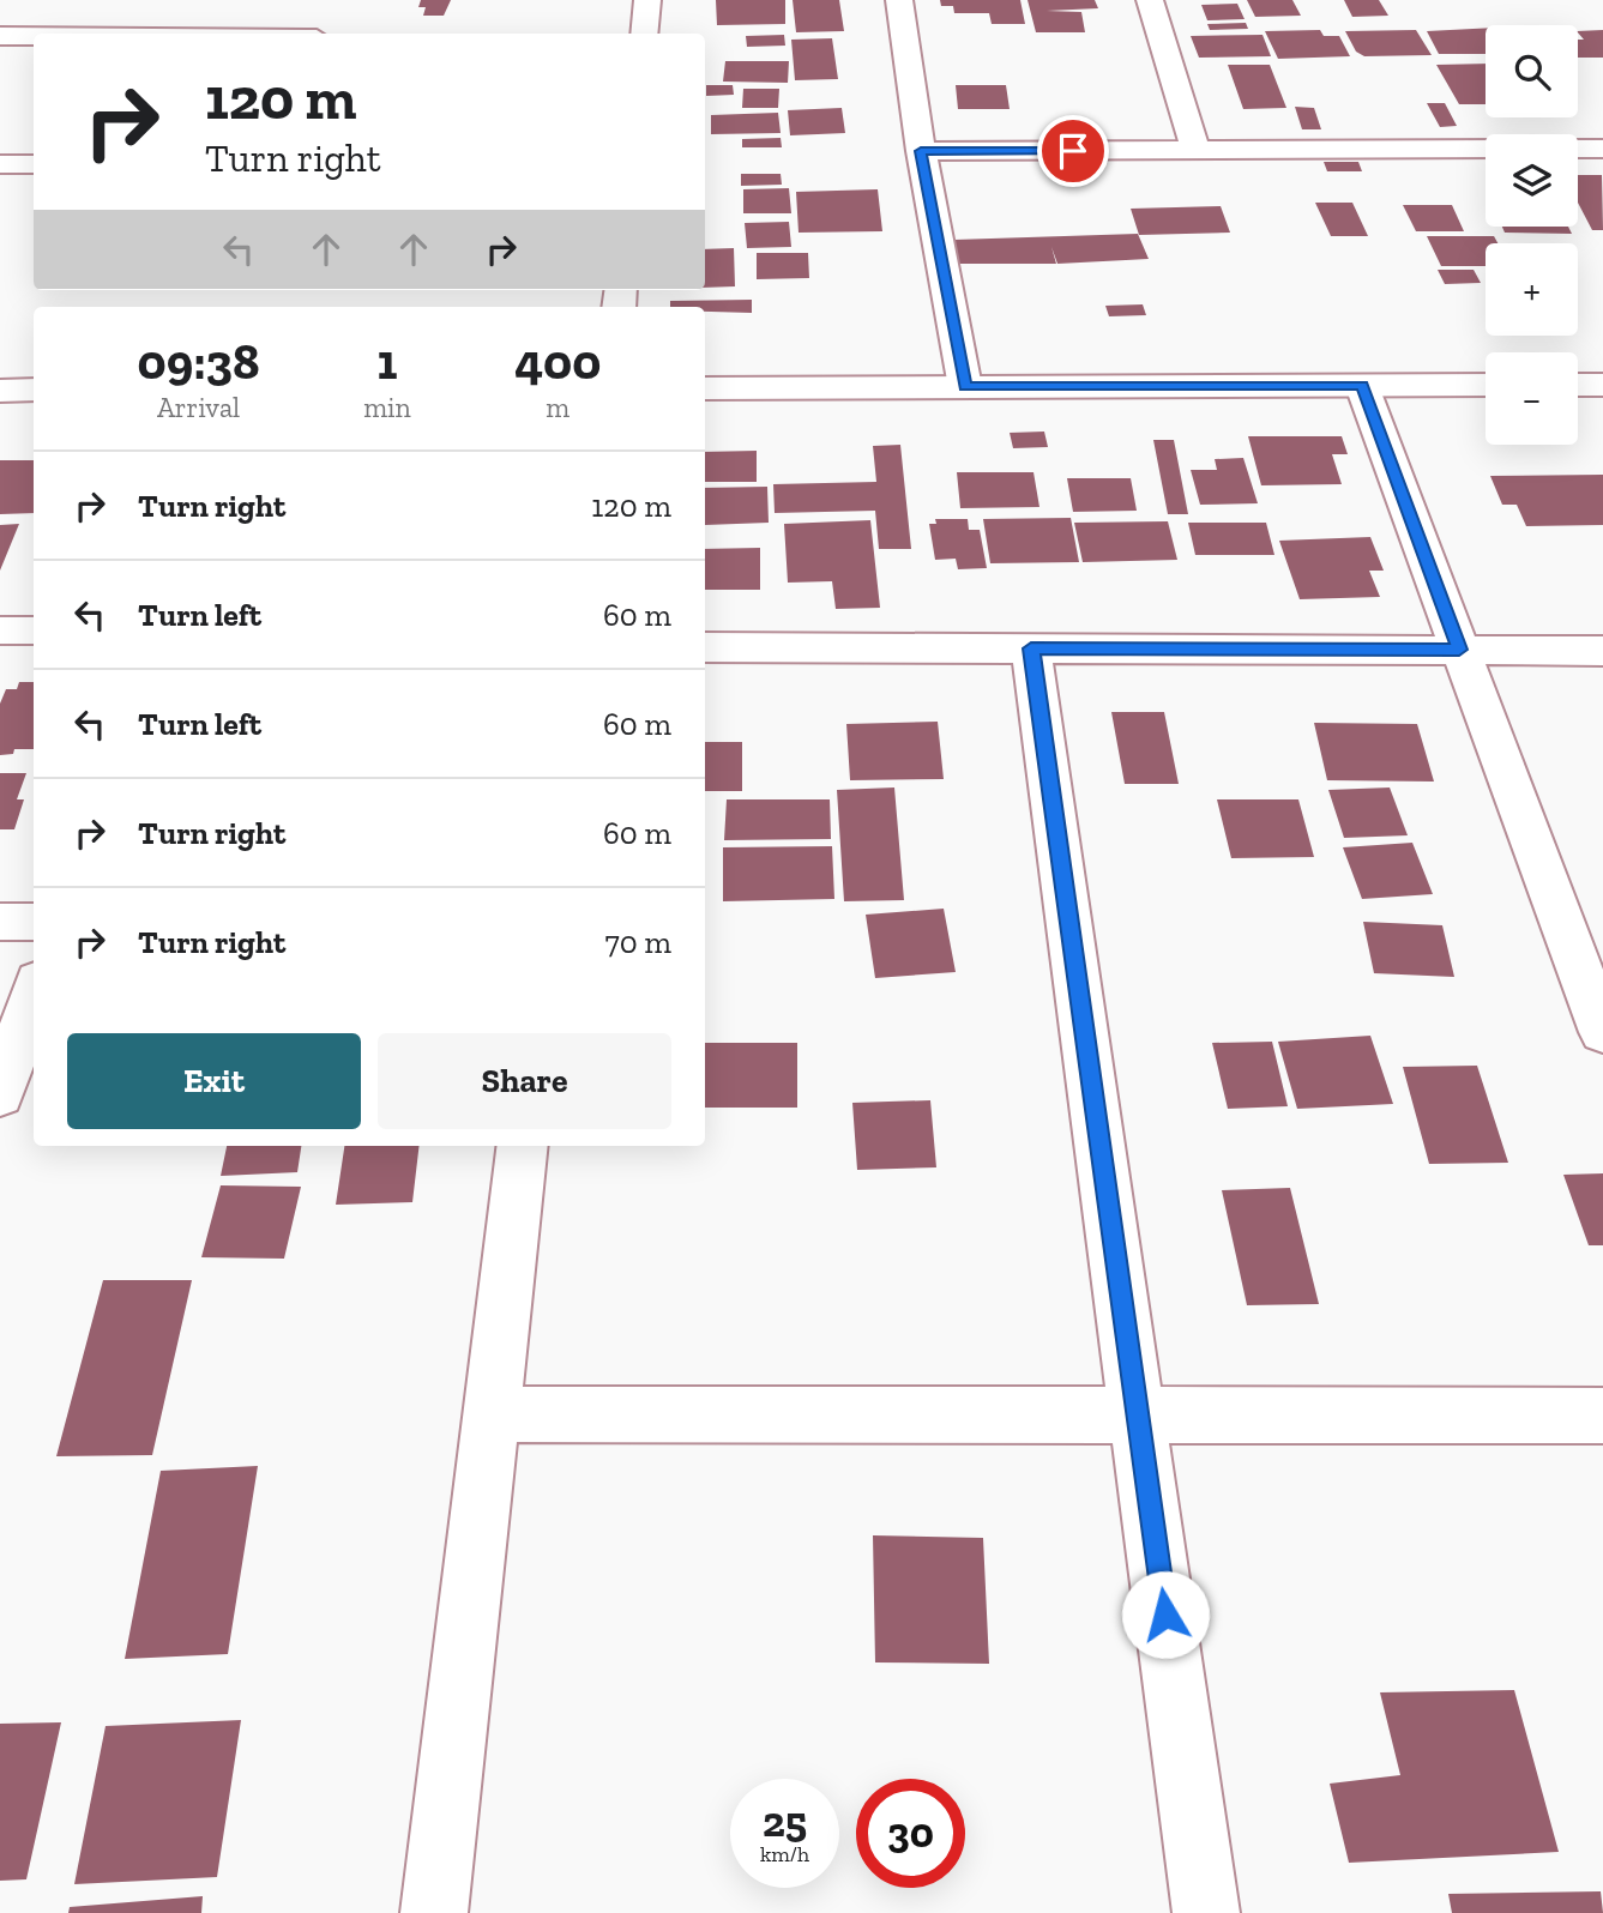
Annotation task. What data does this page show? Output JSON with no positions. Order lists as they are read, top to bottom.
{
  "page": {
    "map_buttons": ["+", "−"],
    "turn": ["120 m", "Turn right"],
    "eta": [
      "09:38",
      "Arrival",
      "1",
      "min",
      "400",
      "m"
    ],
    "list": [
      {
        "name": "Turn right",
        "value": "120 m"
      },
      {
        "name": "Turn left",
        "value": "60 m"
      },
      {
        "name": "Turn left",
        "value": "60 m"
      },
      {
        "name": "Turn right",
        "value": "60 m"
      },
      {
        "name": "Turn right",
        "value": "70 m"
      }
    ],
    "buttons": ["Exit", "Share"],
    "speed": "25 km/h",
    "limit": "30"
  }
}
